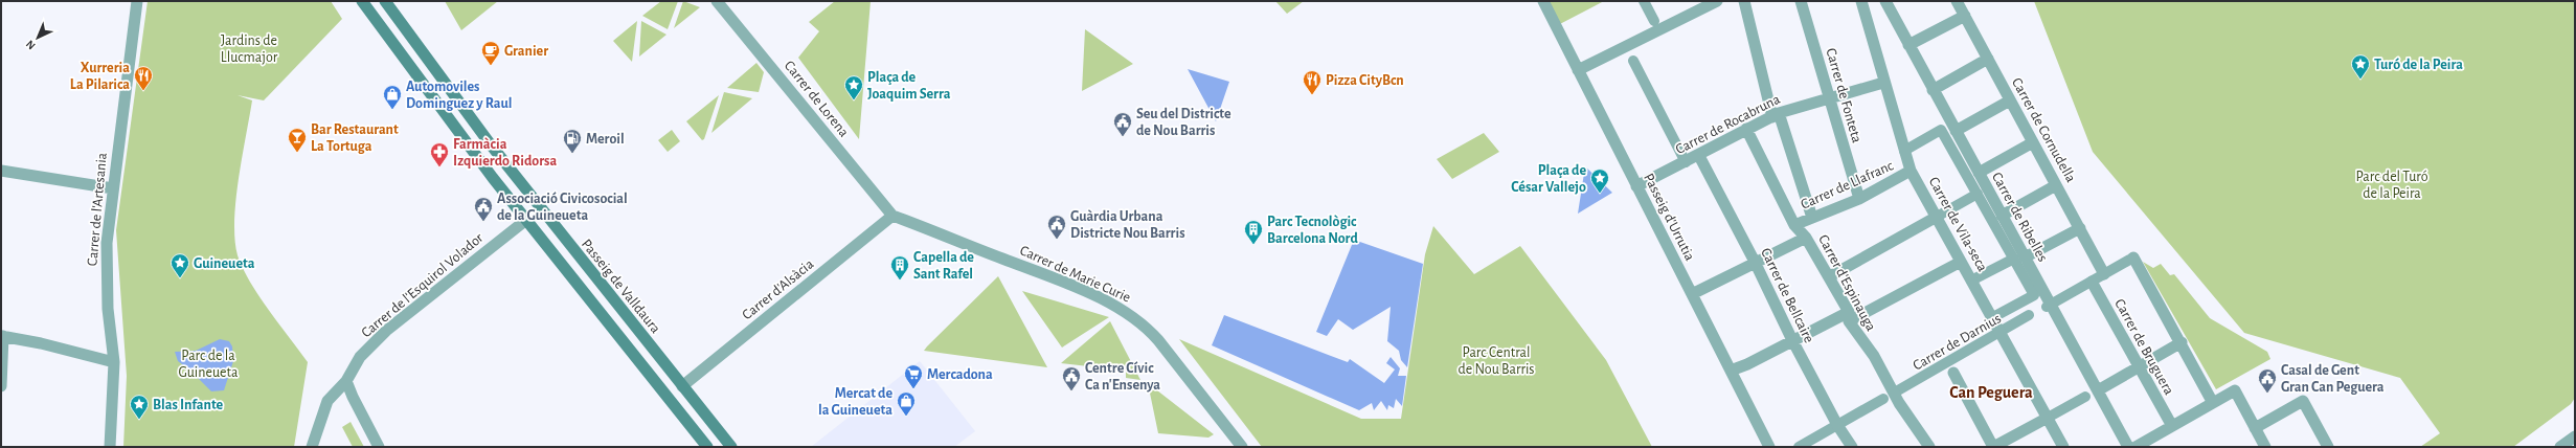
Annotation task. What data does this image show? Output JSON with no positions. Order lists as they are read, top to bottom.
{
  "streets": {
    "main road": ["Passeig de Valldaura"],
    "street": [
      "Carrer de Fonteta",
      "Carrer de Lorena",
      "Carrer de Rocabruna",
      "Carrer de Cornudella",
      "Carrer de Llafranc",
      "Carrer de l'Artesania",
      "Passeig d'Urrutia",
      "Carrer de Ribelles",
      "Carrer de Vila-seca",
      "Carrer de Marie Curie",
      "Carrer d'Espinauga",
      "Carrer de l'Esquirol Volador",
      "Carrer d'Alsàcia",
      "Carrer de Bellcaire",
      "Carrer de Darnius",
      "Carrer de Bruguera"
    ]
  },
  "crossings": [
    ["Carrer de Fonteta", "Carrer de Rocabruna"],
    ["Carrer de Fonteta", "Carrer de Llafranc"],
    ["Carrer de Lorena", "Carrer de Marie Curie"],
    ["Carrer de Lorena", "Carrer d'Alsàcia"],
    ["Carrer de Rocabruna", "Passeig d'Urrutia"],
    ["Carrer de Rocabruna", "Carrer de Vila-seca"],
    ["Carrer de Rocabruna", "Carrer d'Espinauga"],
    ["Carrer de Rocabruna", "Carrer de Bellcaire"],
    ["Carrer de Cornudella", "Carrer de Darnius"],
    ["Carrer de Llafranc", "Carrer de Vila-seca"],
    ["Carrer de Llafranc", "Carrer d'Espinauga"],
    ["Carrer de Ribelles", "Carrer de Darnius"],
    ["Carrer de Vila-seca", "Carrer de Darnius"],
    ["Carrer de Marie Curie", "Carrer d'Alsàcia"],
    ["Passeig de Valldaura", "Carrer d'Alsàcia"],
    ["Carrer de Darnius", "Carrer de Bruguera"]
  ],
  "districts": ["Can Peguera"],
  "parks": [
    "Jardins de Llucmajor",
    "Parc del Turó de la Peira",
    "Parc Central de Nou Barris",
    "Parc de la Guineueta"
  ],
  "places": {
    "cafe": ["Granier"],
    "place": [
      "Turó de la Peira",
      "Plaça de Joaquim Serra",
      "Plaça de César Vallejo",
      "Guineueta",
      "Blas Infante"
    ],
    "restaurant": ["Xurreria La Pilarica", "Pizza CityBcn"],
    "shop": ["Automoviles Dominguez y Raul", "Mercat de la Guineueta"],
    "public building": [
      "Seu del Districte de Nou Barris",
      "Associació Civicosocial de la Guineueta",
      "Guàrdia Urbana Districte Nou Barris",
      "Centre Cívic Ca n'Ensenya",
      "Casal de Gent Gran Can Peguera"
    ],
    "bar": ["Bar Restaurant La Tortuga"],
    "fuel station": ["Meroil"],
    "pharmacy": ["Farmàcia Izquierdo Ridorsa"],
    "building": ["Parc Tecnològic Barcelona Nord", "Capella de Sant Rafel"],
    "supermarket": ["Mercadona"]
  },
  "north": "bottom left"
}
